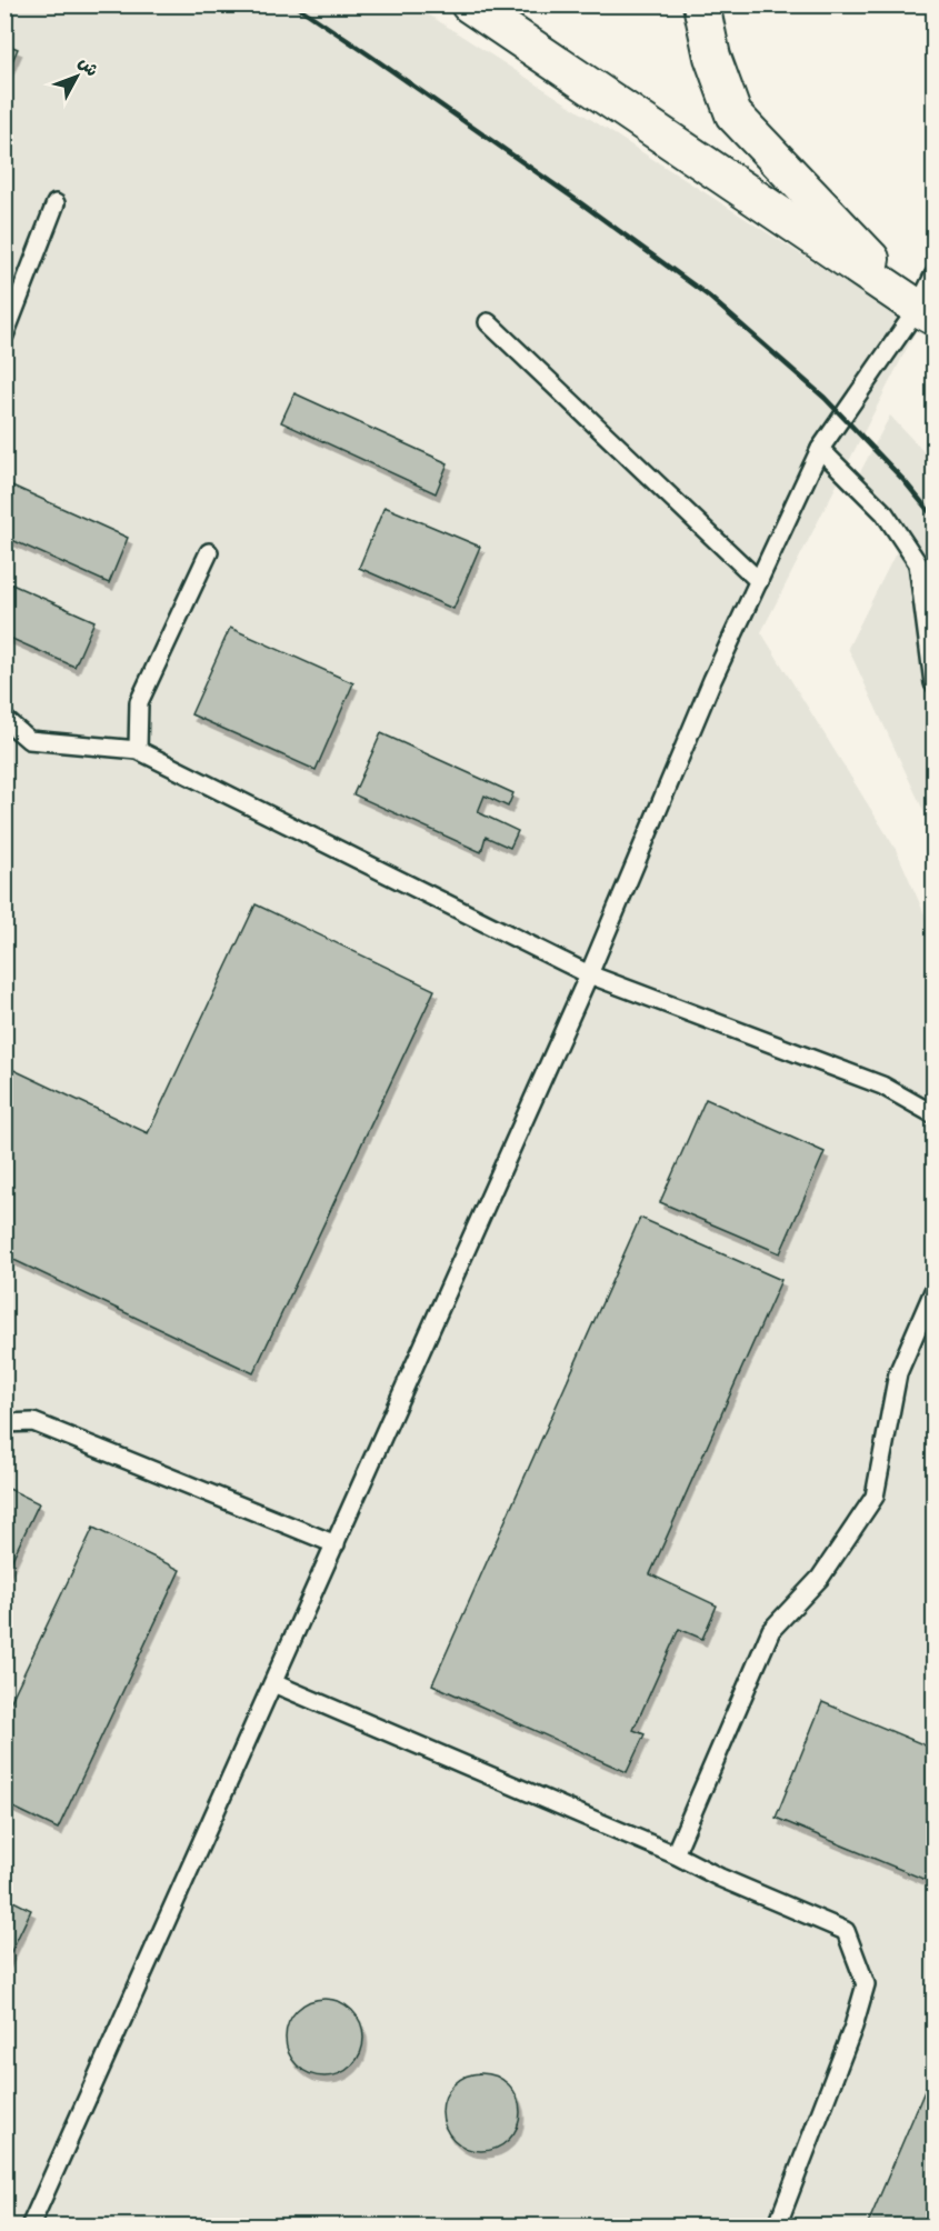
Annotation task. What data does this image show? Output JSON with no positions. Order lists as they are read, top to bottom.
{
  "north": "top right"
}
